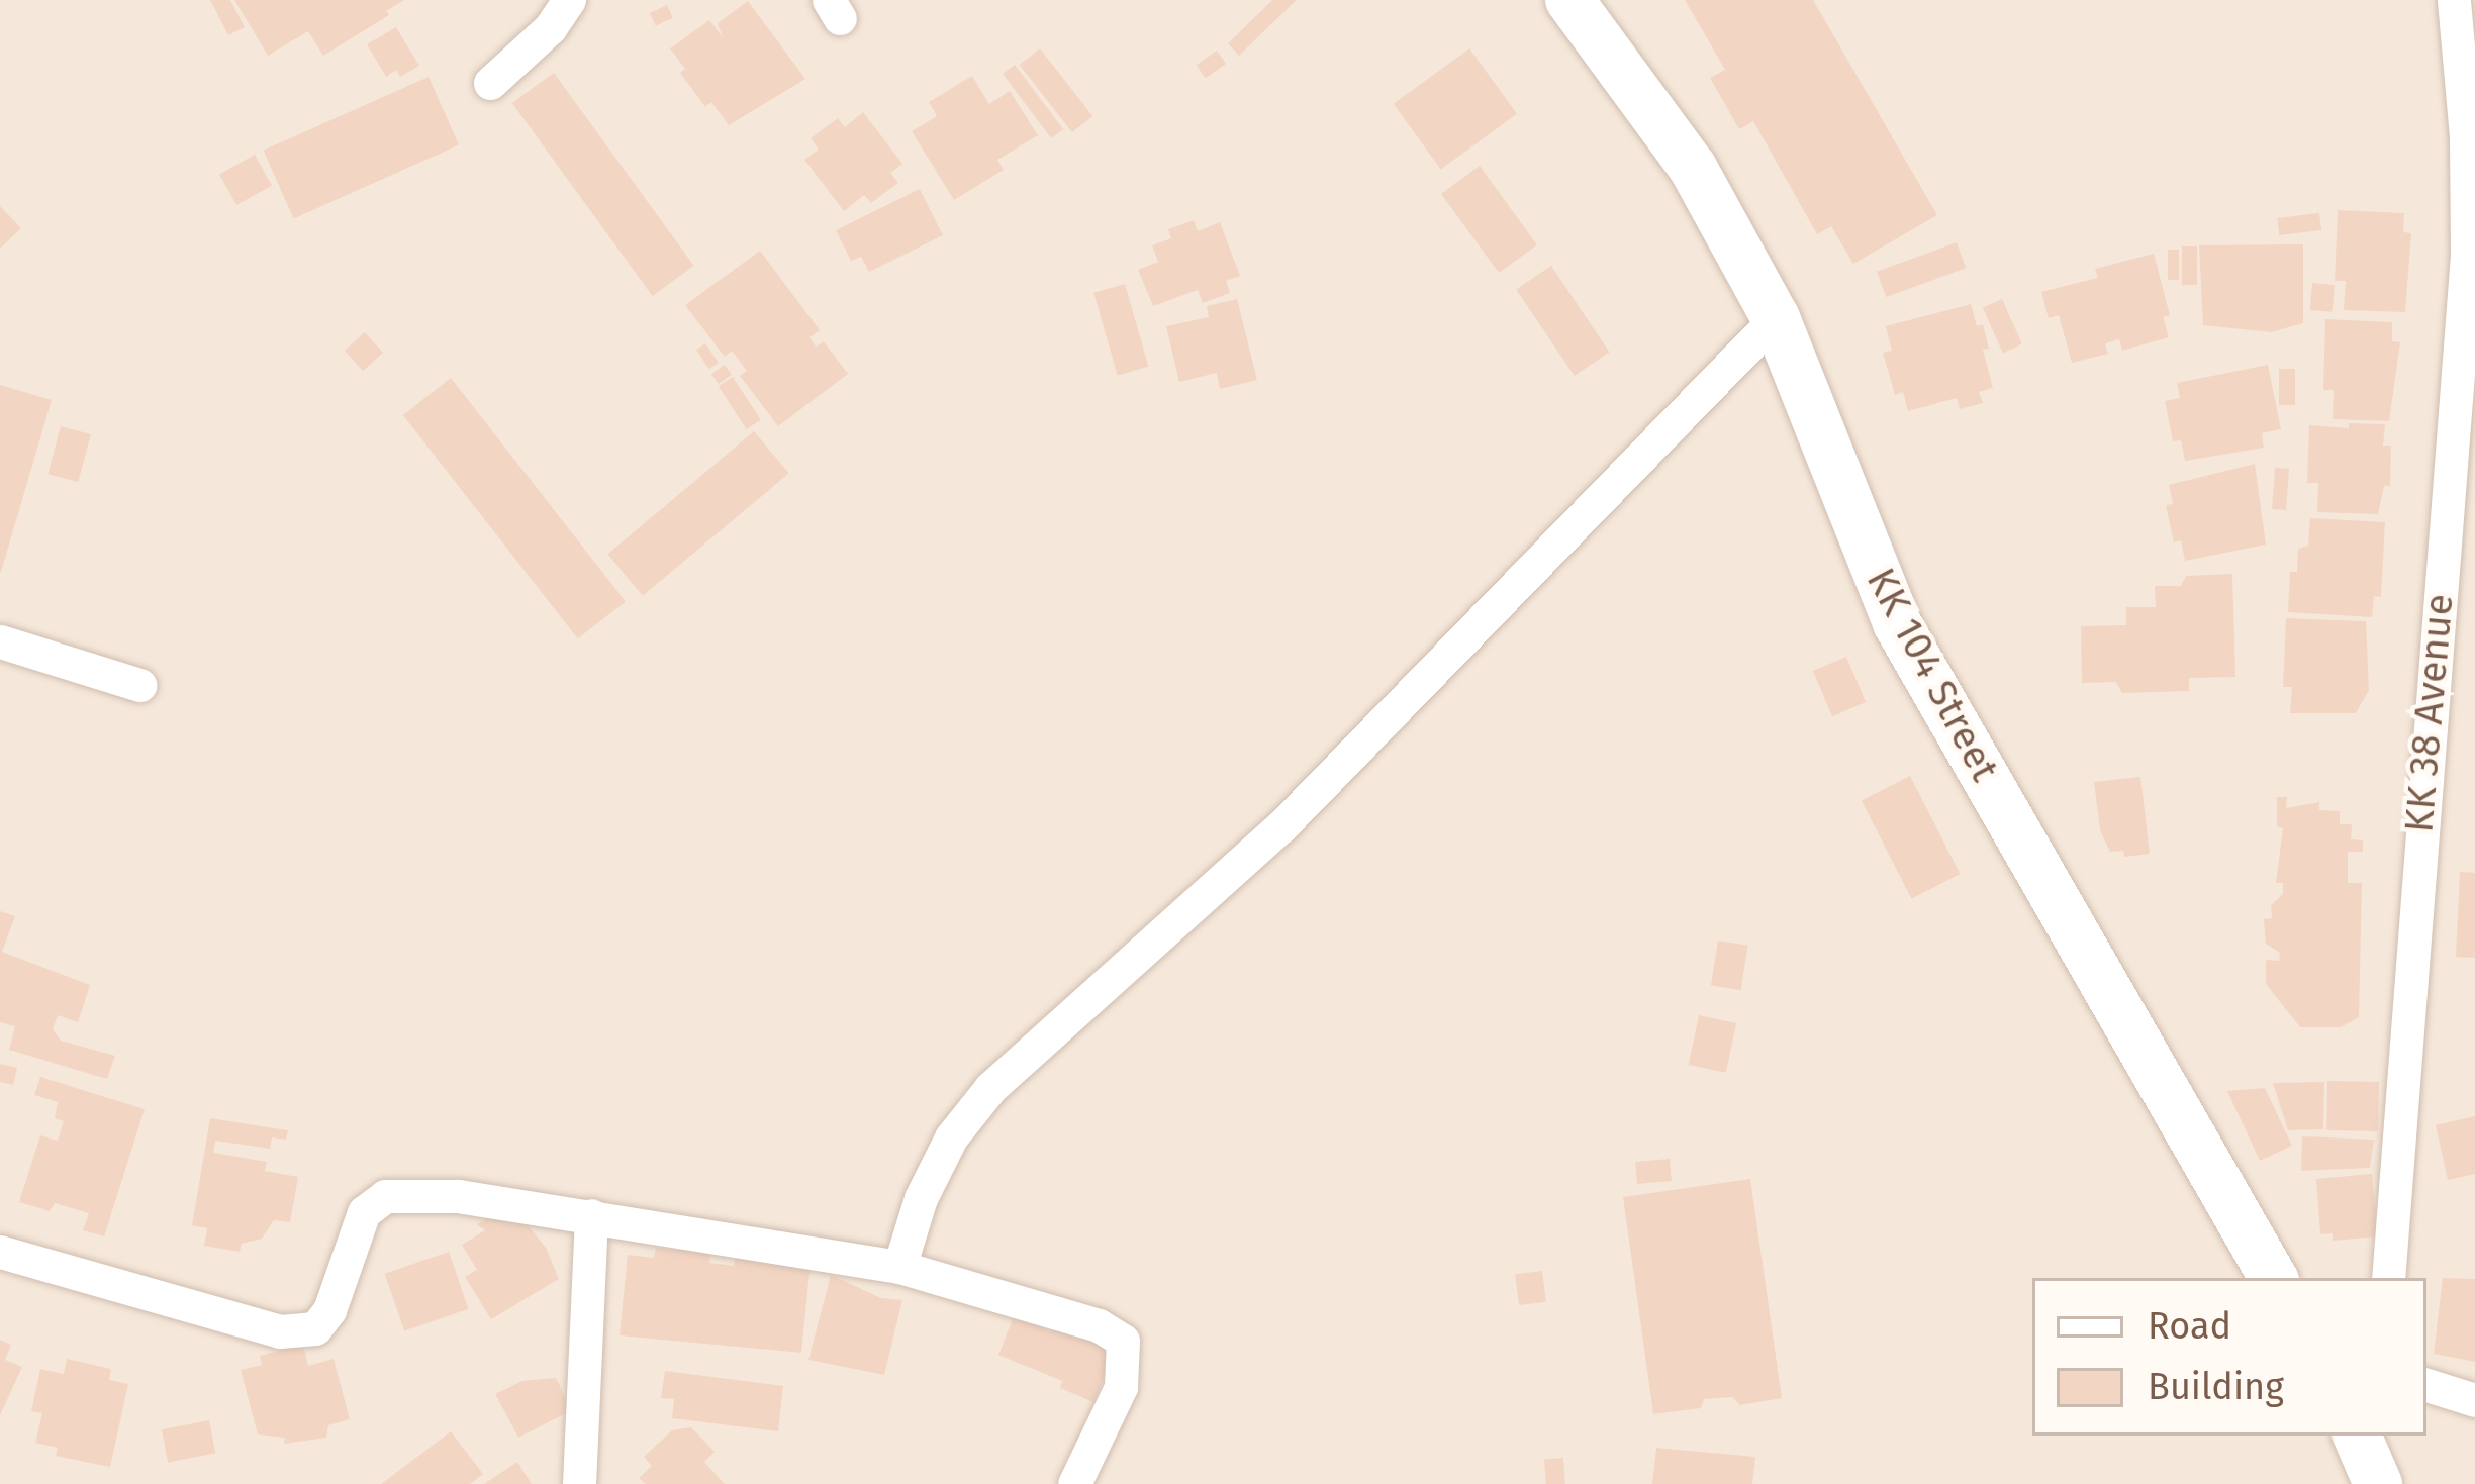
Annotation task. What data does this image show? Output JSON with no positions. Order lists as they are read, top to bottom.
{
  "streets": {
    "street": ["KK 104 Street", "KK 38 Avenue"]
  },
  "legend": ["Road", "Building"]
}
